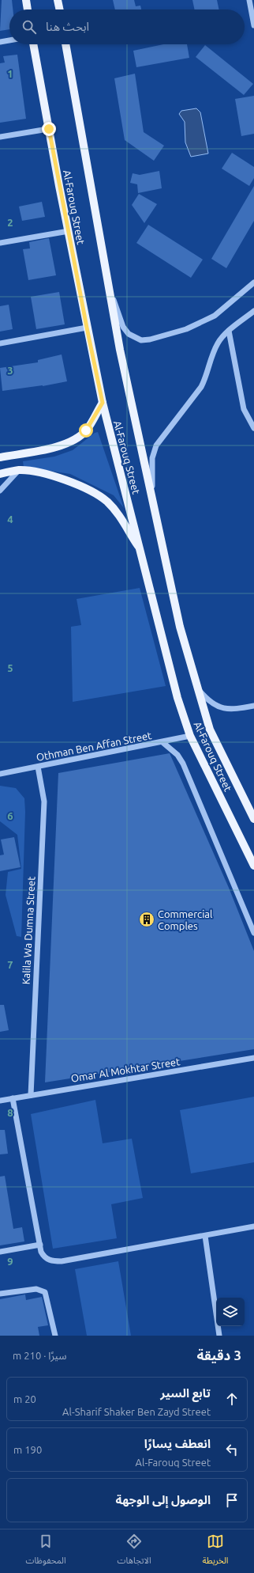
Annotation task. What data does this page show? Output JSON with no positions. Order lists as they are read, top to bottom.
{
  "streets": {
    "main road": ["Al-Farouq Street"],
    "street": ["Othman Ben Affan Street", "Kalila Wa Dumna Street", "Omar Al Mokhtar Street"]
  },
  "crossings": [
    ["Al-Farouq Street", "Othman Ben Affan Street"],
    ["Othman Ben Affan Street", "Kalila Wa Dumna Street"],
    ["Kalila Wa Dumna Street", "Omar Al Mokhtar Street"]
  ],
  "places": {
    "building": ["Commercial Comples"]
  },
  "page": {
    "search": "ابحث هنا",
    "heading": ["3 دقيقة", "سيرًا · 210 m"],
    "list": [
      ["تابع السير", "Al-Sharif Shaker Ben Zayd Street", "20 m"],
      ["انعطف يسارًا", "Al-Farouq Street", "190 m"],
      "الوصول إلى الوجهة"
    ],
    "nav": ["الخريطة", "الاتجاهات", "المحفوظات"]
  },
  "grid": {
    "rows": [
      "1",
      "2",
      "3",
      "4",
      "5",
      "6",
      "7",
      "8",
      "9"
    ]
  }
}
